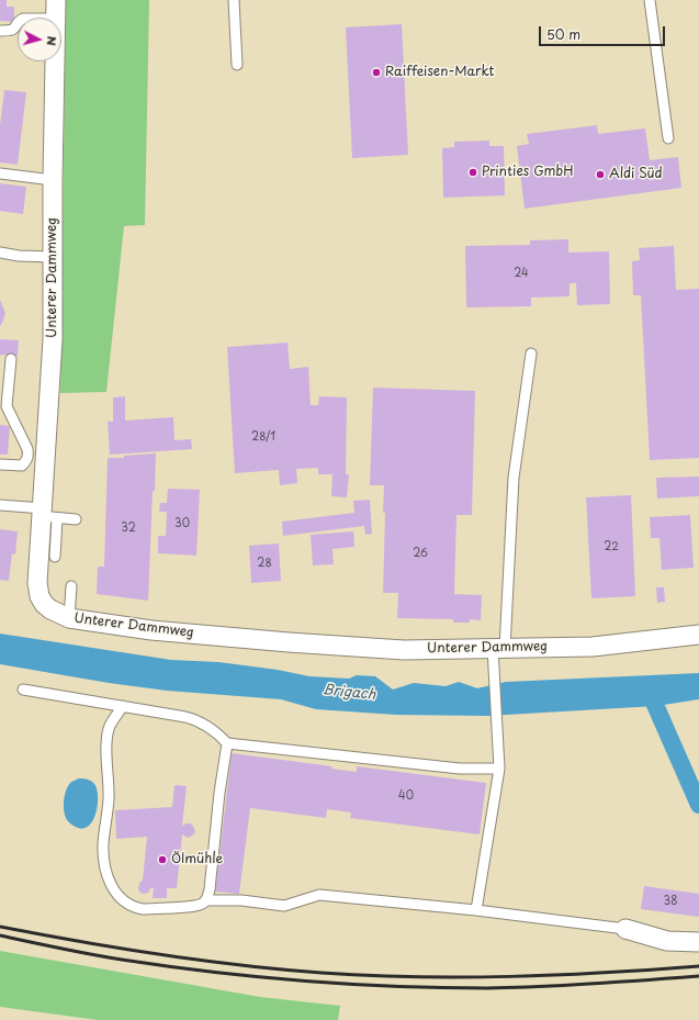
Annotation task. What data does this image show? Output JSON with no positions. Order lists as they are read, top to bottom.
{
  "streets": {
    "street": ["Unterer Dammweg"]
  },
  "water": ["Brigach"],
  "places": [
    "Raiffeisen-Markt",
    "Printies GmbH",
    "Aldi Süd",
    "Ölmühle"
  ],
  "house_numbers": [
    "24",
    "28/1",
    "30",
    "32",
    "22",
    "26",
    "28",
    "40",
    "38"
  ],
  "scale_bar": "50 m",
  "north": "right"
}
